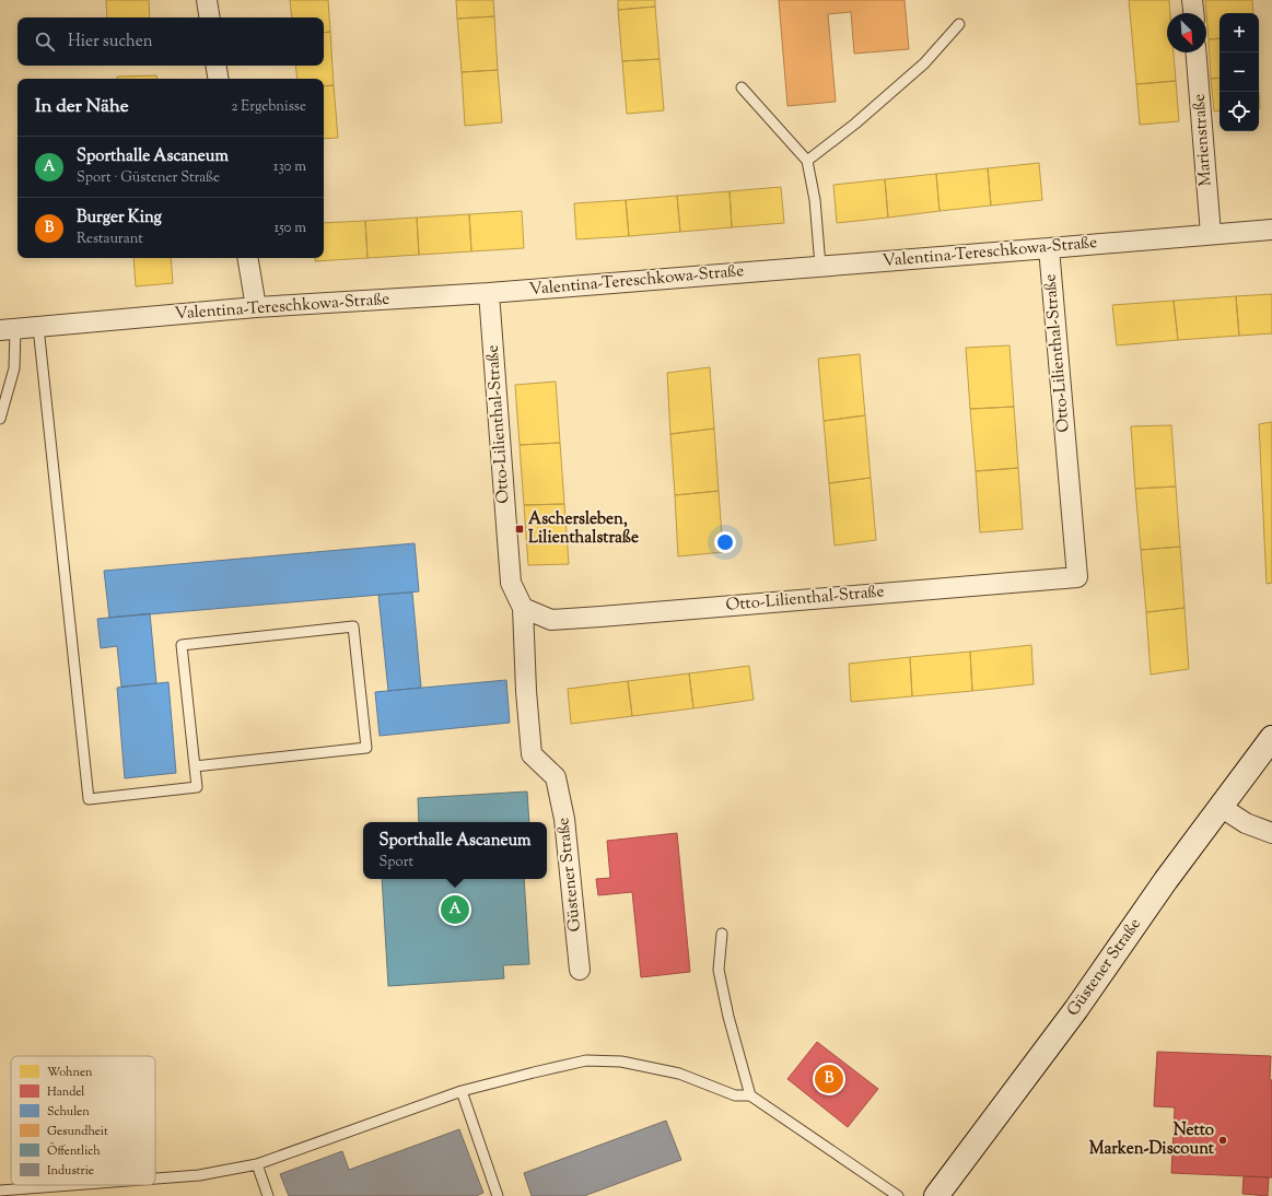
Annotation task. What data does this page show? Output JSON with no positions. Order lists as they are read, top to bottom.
{
  "streets": {
    "main road": ["Güstener Straße"],
    "street": ["Marienstraße", "Valentina-Tereschkowa-Straße", "Otto-Lilienthal-Straße"]
  },
  "crossings": [
    ["Marienstraße", "Valentina-Tereschkowa-Straße"],
    ["Valentina-Tereschkowa-Straße", "Otto-Lilienthal-Straße"],
    ["Otto-Lilienthal-Straße", "Güstener Straße"]
  ],
  "places": {
    "transit": ["Aschersleben, Lilienthalstraße"],
    "other": ["Netto Marken-Discount"]
  },
  "legend": [
    "Wohnen",
    "Handel",
    "Schulen",
    "Gesundheit",
    "Öffentlich",
    "Industrie"
  ],
  "north": "bottom right",
  "page": {
    "map_buttons": ["+", "−"],
    "search": "Hier suchen",
    "heading": ["In der Nähe", "2 Ergebnisse"],
    "list": [
      {
        "mark": "A",
        "name": "Sporthalle Ascaneum",
        "note": "Sport · Güstener Straße",
        "value": "130 m"
      },
      {
        "mark": "B",
        "name": "Burger King",
        "note": "Restaurant",
        "value": "150 m"
      }
    ],
    "popup": ["Sporthalle Ascaneum", "Sport"],
    "pins": ["A", "B"]
  }
}
